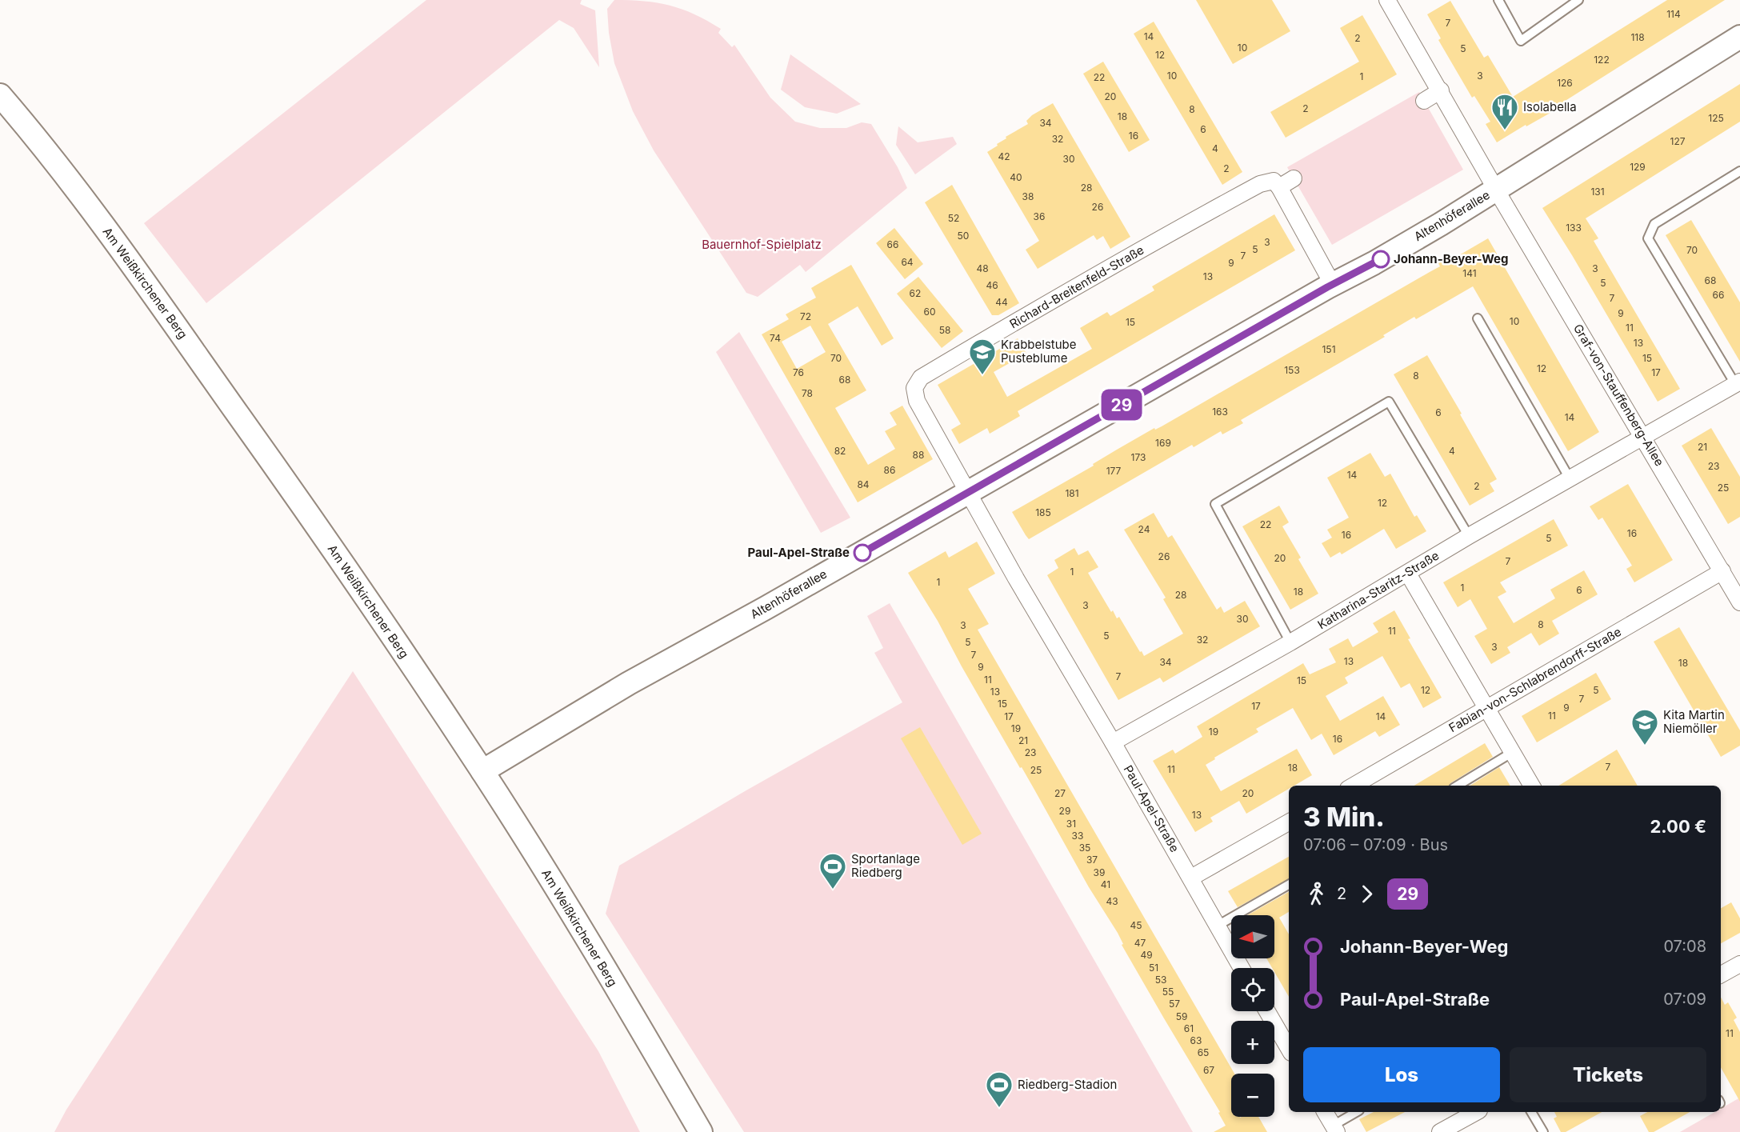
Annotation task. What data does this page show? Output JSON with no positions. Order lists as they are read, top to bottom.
{
  "streets": {
    "street": [
      "Altenhöferallee",
      "Am Weißkirchener Berg",
      "Richard-Breitenfeld-Straße",
      "Graf-von-Stauffenberg-Allee",
      "Katharina-Staritz-Straße",
      "Fabian-von-Schlabrendorff-Straße",
      "Paul-Apel-Straße"
    ]
  },
  "crossings": [
    ["Altenhöferallee", "Am Weißkirchener Berg"],
    ["Altenhöferallee", "Richard-Breitenfeld-Straße"],
    ["Altenhöferallee", "Graf-von-Stauffenberg-Allee"],
    ["Altenhöferallee", "Paul-Apel-Straße"],
    ["Richard-Breitenfeld-Straße", "Paul-Apel-Straße"],
    ["Graf-von-Stauffenberg-Allee", "Katharina-Staritz-Straße"],
    ["Graf-von-Stauffenberg-Allee", "Fabian-von-Schlabrendorff-Straße"],
    ["Katharina-Staritz-Straße", "Paul-Apel-Straße"]
  ],
  "parks": ["Bauernhof-Spielplatz"],
  "places": {
    "restaurant": ["Isolabella"],
    "other": ["Johann-Beyer-Weg", "Paul-Apel-Straße"],
    "school or university": ["Krabbelstube Pusteblume", "Kita Martin Niemöller"],
    "sports": ["Sportanlage Riedberg", "Riedberg-Stadion"]
  },
  "lines": ["bus line 29"],
  "house_numbers": [
    "114",
    "7",
    "14",
    "118",
    "2",
    "10",
    "5",
    "12",
    "122",
    "10",
    "3",
    "1",
    "22",
    "126",
    "20",
    "2",
    "8",
    "18",
    "125",
    "34",
    "6",
    "16",
    "32",
    "127",
    "4",
    "42",
    "30",
    "129",
    "2",
    "40",
    "28",
    "131",
    "38",
    "26",
    "36",
    "52",
    "133",
    "50",
    "3",
    "66",
    "5",
    "70",
    "7",
    "64",
    "9",
    "48",
    "3",
    "141",
    "13",
    "68",
    "5",
    "46",
    "62",
    "66",
    "7",
    "44",
    "60",
    "9",
    "72",
    "10",
    "15",
    "11",
    "58",
    "74",
    "13",
    "151",
    "70",
    "15",
    "12",
    "153",
    "76",
    "17",
    "8",
    "68",
    "78",
    "163",
    "6",
    "14",
    "169",
    "21",
    "82",
    "4",
    "88",
    "173",
    "23",
    "86",
    "177",
    "14",
    "84",
    "2",
    "25",
    "181",
    "12",
    "185",
    "22",
    "24",
    "16",
    "16",
    "5",
    "26",
    "20",
    "7",
    "1",
    "1",
    "1",
    "6",
    "18",
    "28",
    "3",
    "30",
    "8",
    "3",
    "11",
    "5",
    "32",
    "5",
    "3",
    "7",
    "13",
    "34",
    "18",
    "9",
    "7",
    "11",
    "15",
    "12",
    "5",
    "13",
    "7",
    "15",
    "17",
    "9",
    "11",
    "17",
    "14",
    "19",
    "19",
    "16",
    "21",
    "23",
    "7",
    "18",
    "11",
    "25",
    "27",
    "20",
    "29",
    "13",
    "31",
    "33",
    "35",
    "37",
    "39",
    "41",
    "43",
    "45",
    "47",
    "49",
    "51",
    "53",
    "55",
    "57",
    "59",
    "61",
    "11",
    "63",
    "65",
    "67"
  ],
  "north": "left",
  "page": {
    "on_map": "29",
    "heading": ["3 Min.", "07:06 – 07:09 · Bus", "2.00 €"],
    "legs": ["2", "29"],
    "map_buttons": ["+", "−"],
    "list": [
      {
        "name": "Johann-Beyer-Weg",
        "value": "07:08"
      },
      {
        "name": "Paul-Apel-Straße",
        "value": "07:09"
      }
    ],
    "buttons": ["Los", "Tickets"]
  }
}
